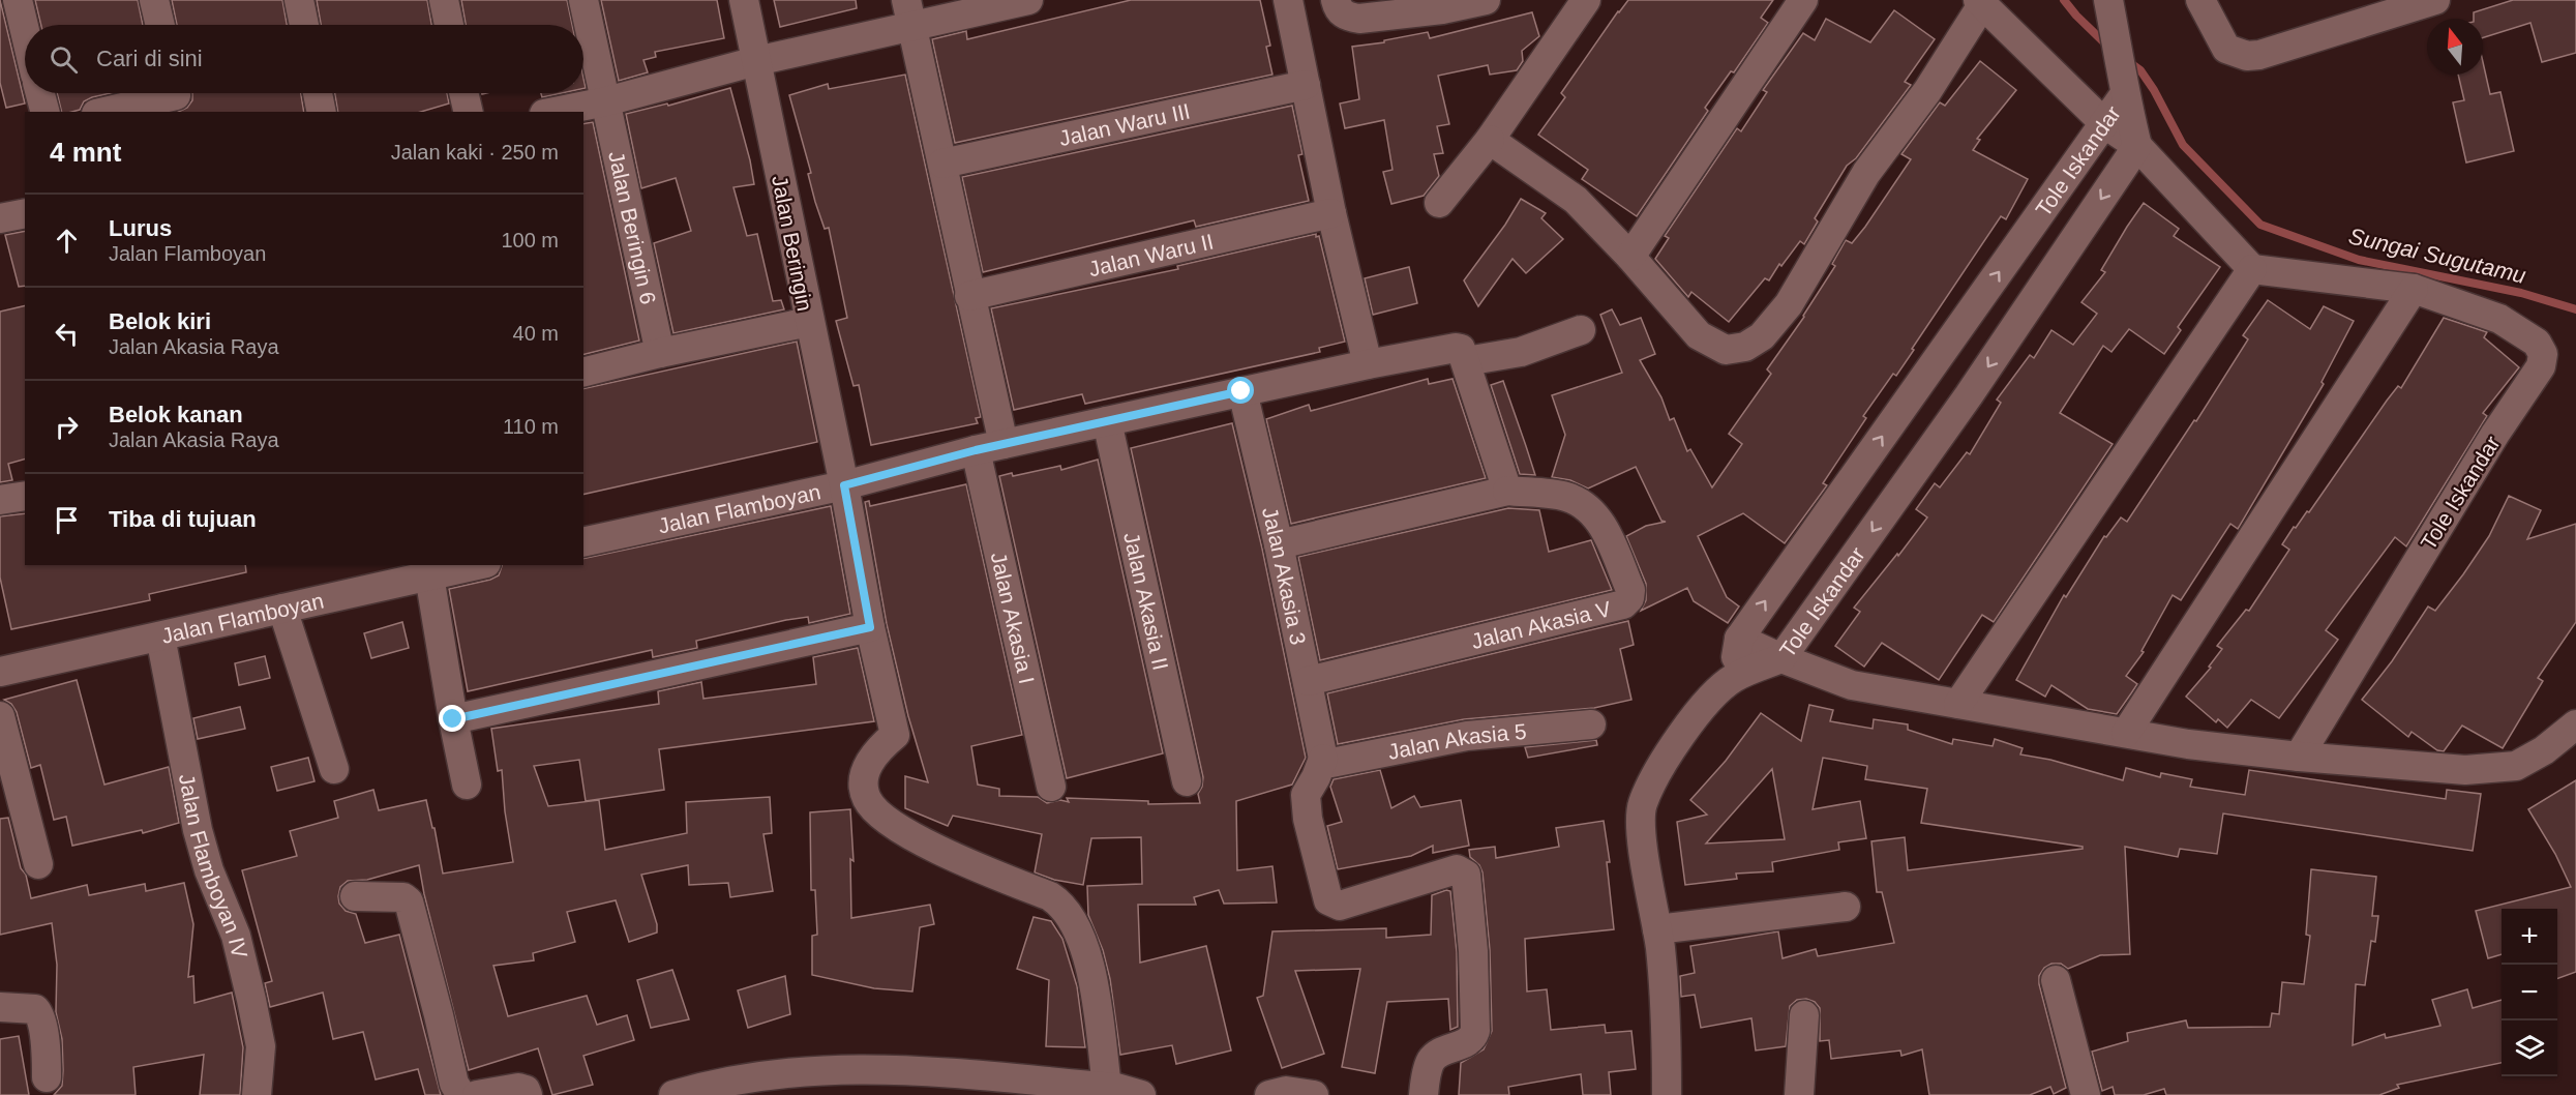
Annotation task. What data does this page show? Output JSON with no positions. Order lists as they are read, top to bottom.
{
  "streets": {
    "street": [
      "Jalan Waru III",
      "Tole Iskandar",
      "Jalan Beringin 6",
      "Jalan Beringin",
      "Jalan Waru II",
      "Jalan Flamboyan",
      "Jalan Akasia 3",
      "Jalan Akasia II",
      "Jalan Akasia I",
      "Jalan Akasia V",
      "Jalan Akasia 5",
      "Jalan Flamboyan IV"
    ]
  },
  "crossings": [
    ["Jalan Waru III", "Jalan Akasia I"],
    ["Jalan Beringin", "Jalan Flamboyan"],
    ["Jalan Waru II", "Jalan Akasia I"],
    ["Jalan Flamboyan", "Jalan Akasia 3"],
    ["Jalan Flamboyan", "Jalan Akasia II"],
    ["Jalan Flamboyan", "Jalan Akasia I"],
    ["Jalan Flamboyan", "Jalan Flamboyan IV"],
    ["Jalan Akasia 3", "Jalan Akasia V"],
    ["Jalan Akasia 3", "Jalan Akasia 5"]
  ],
  "water": ["Sungai Sugutamu"],
  "north": "top",
  "page": {
    "search": "Cari di sini",
    "heading": ["4 mnt", "Jalan kaki · 250 m"],
    "list": [
      ["Lurus", "Jalan Flamboyan", "100 m"],
      ["Belok kiri", "Jalan Akasia Raya", "40 m"],
      ["Belok kanan", "Jalan Akasia Raya", "110 m"],
      "Tiba di tujuan"
    ],
    "map_buttons": ["+", "−"]
  }
}
